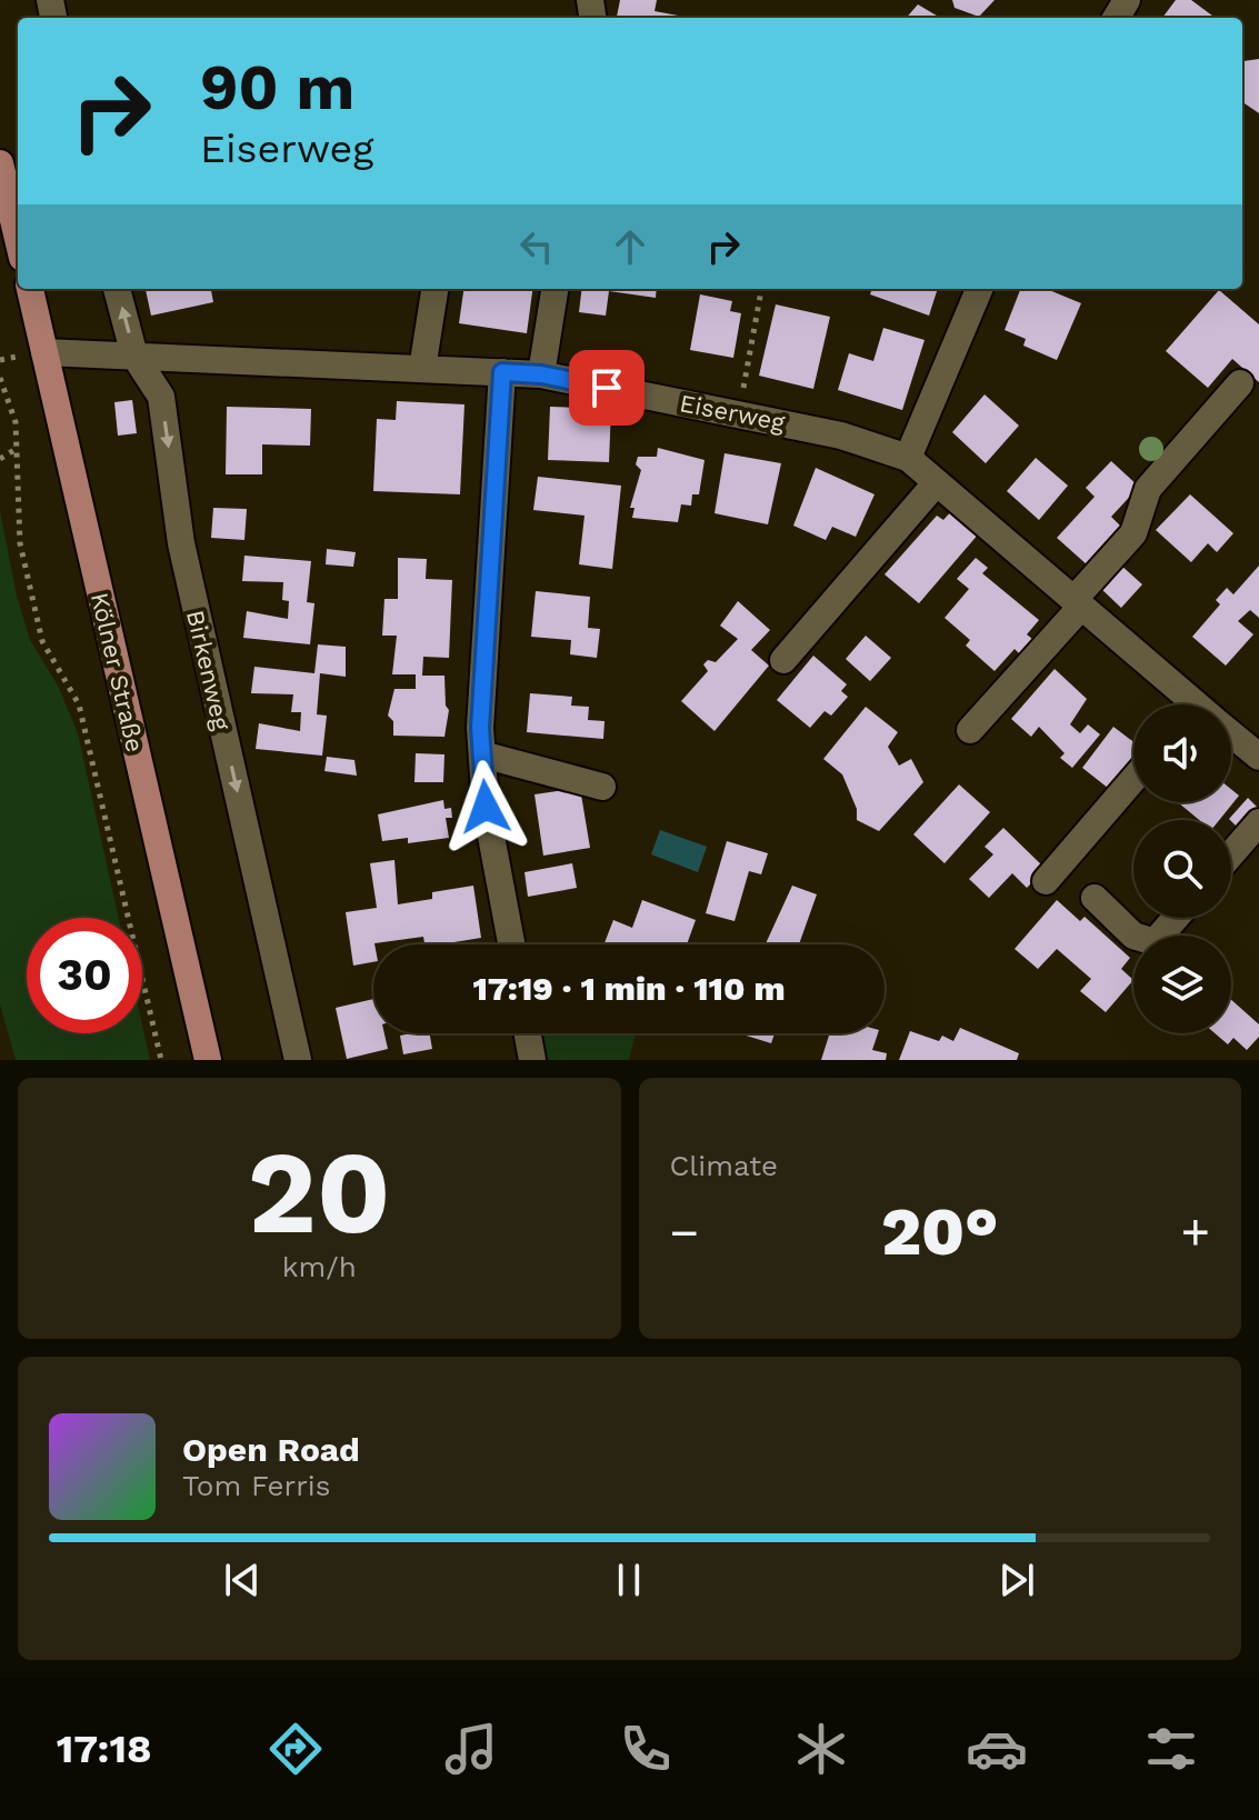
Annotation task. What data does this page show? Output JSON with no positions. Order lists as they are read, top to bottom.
{
  "streets": {
    "main road": ["Kölner Straße"],
    "street": ["Eiserweg", "Birkenweg"]
  },
  "crossings": [
    ["Eiserweg", "Birkenweg"],
    ["Eiserweg", "Kölner Straße"]
  ],
  "one_way": ["Birkenweg"],
  "page": {
    "turn": ["90 m", "Eiserweg"],
    "limit": "30",
    "trip": "17:19 · 1 min · 110 m",
    "tile": [
      ["20", "km/h"],
      "Climate"
    ],
    "heat": ["−", "20°", "+"],
    "song": ["Open Road", "Tom Ferris"],
    "tabs": "17:18"
  }
}
